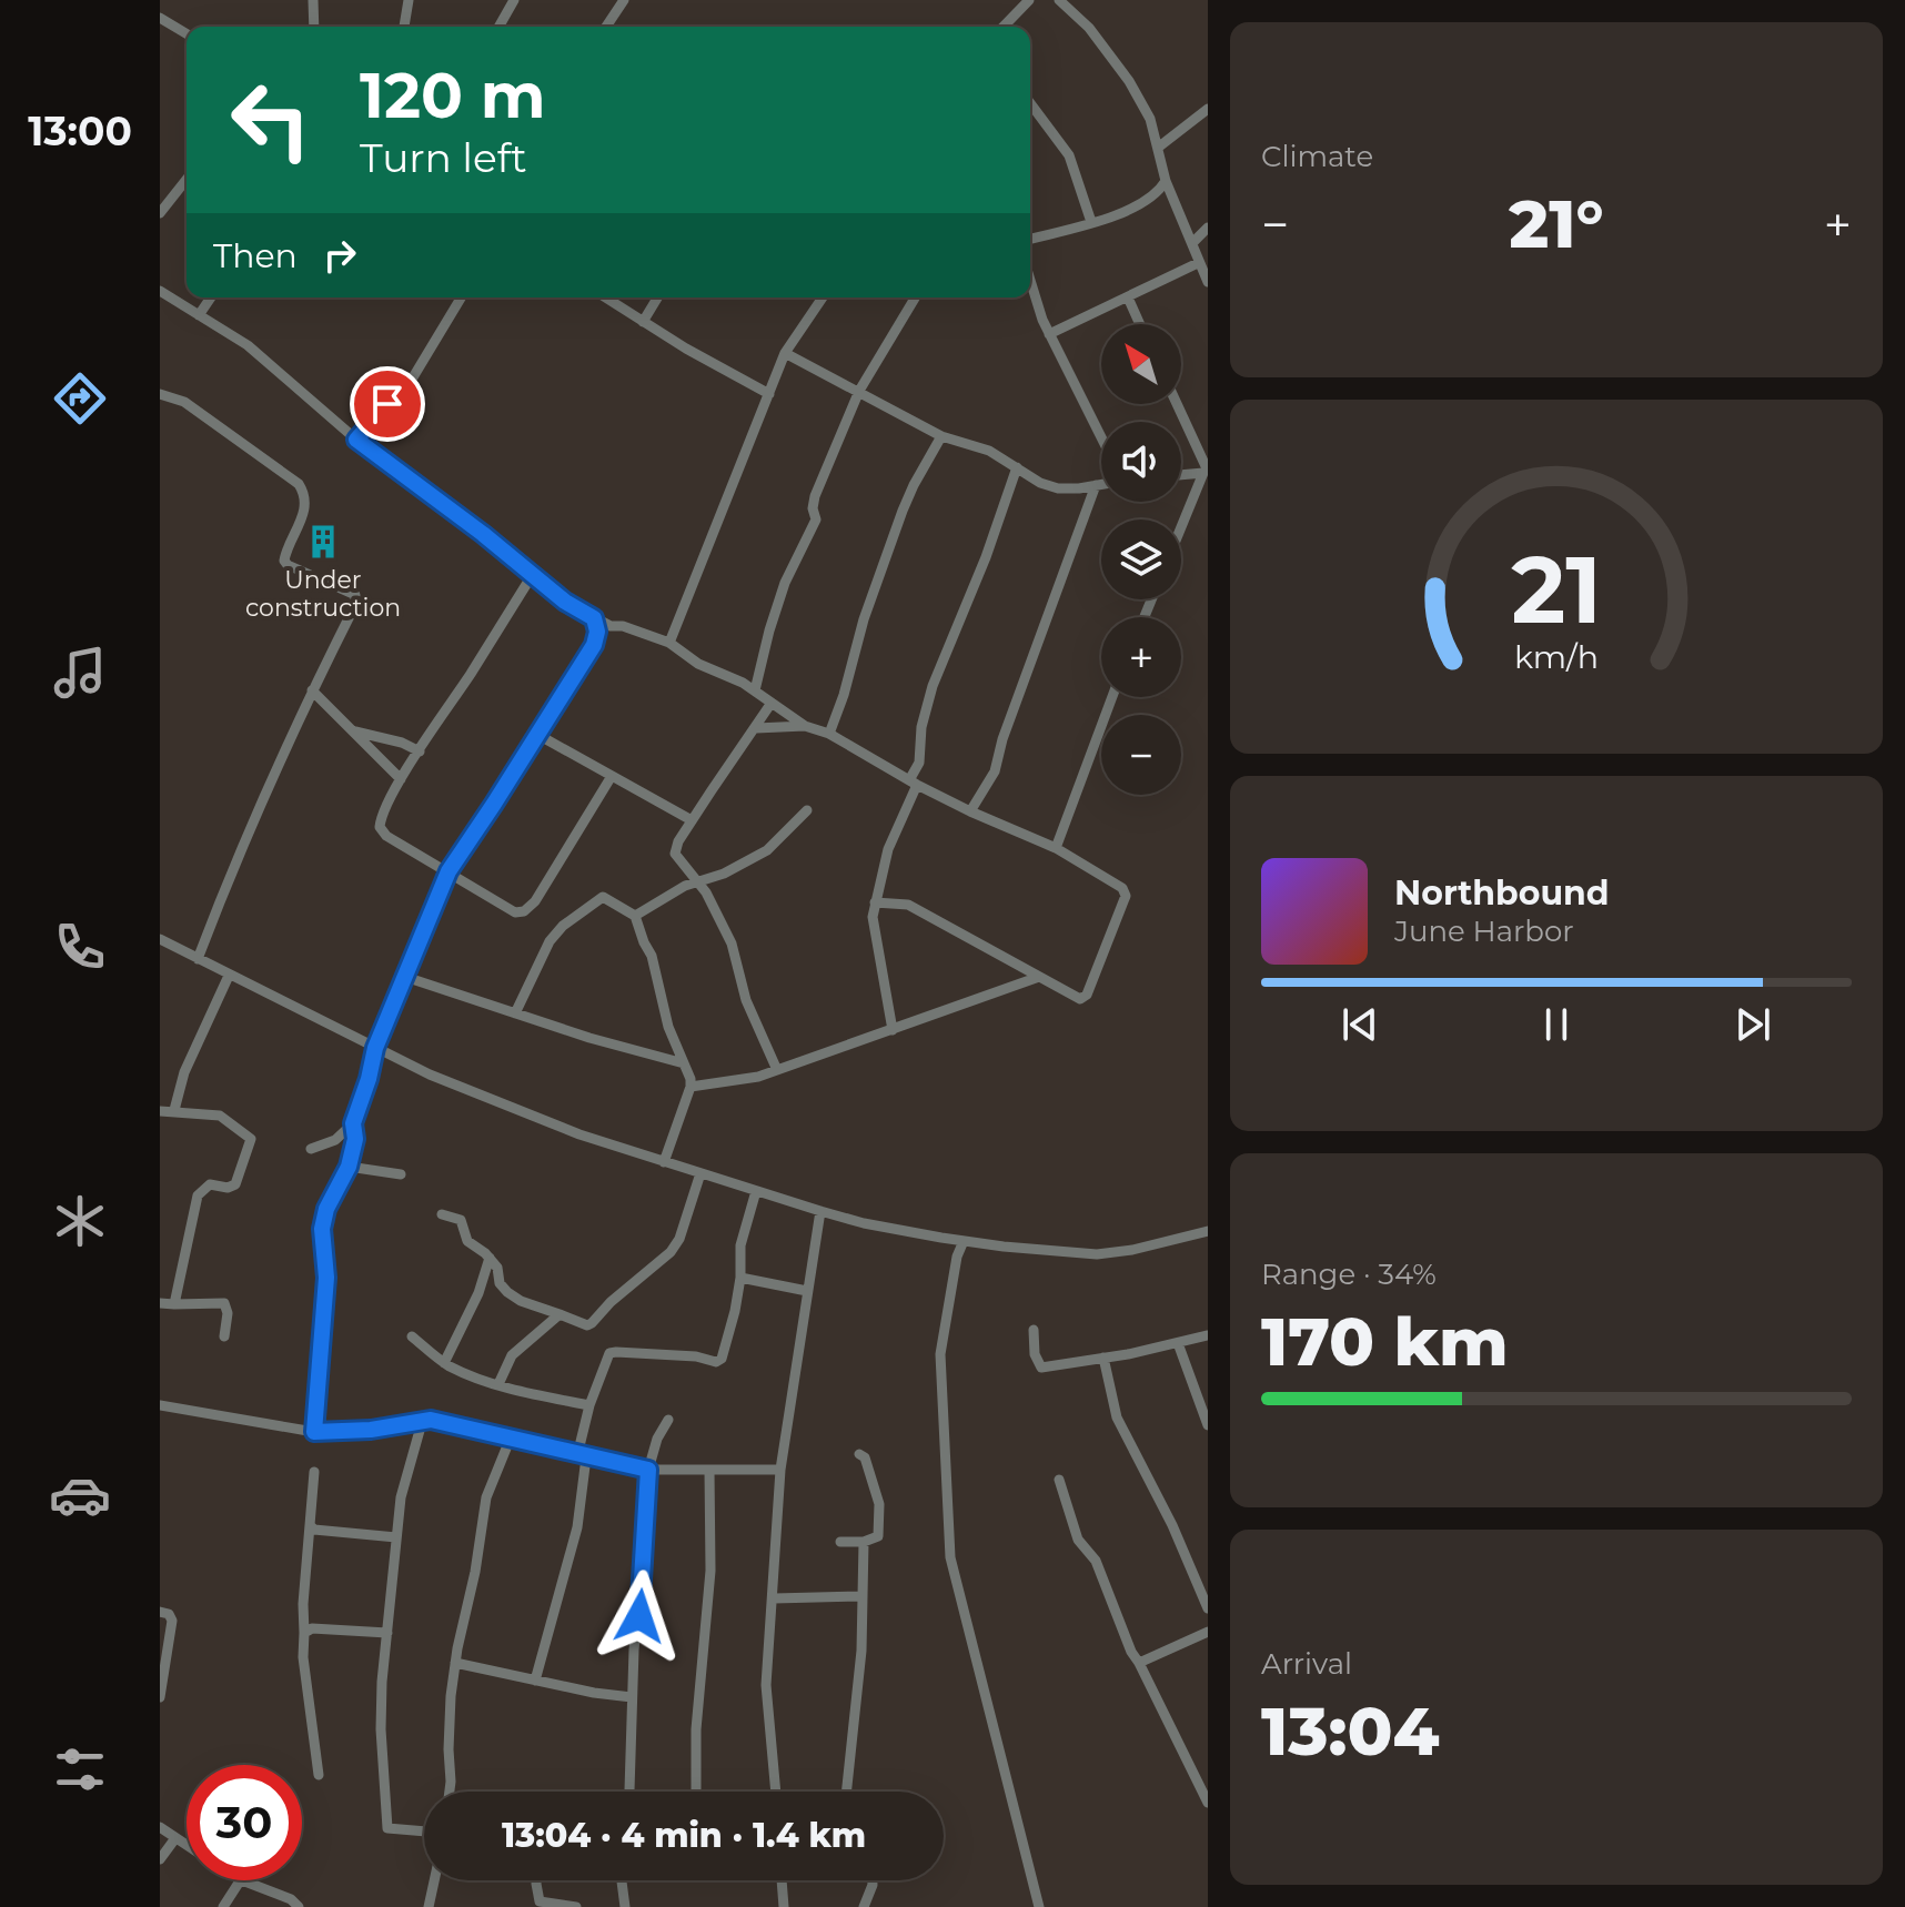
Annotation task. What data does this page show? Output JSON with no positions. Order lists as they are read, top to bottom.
{
  "places": {
    "building": ["Under construction"]
  },
  "north": "top left",
  "page": {
    "tabs": "13:00",
    "tile": [
      "Climate",
      ["Range · 34%", "170 km"],
      ["Arrival", "13:04"]
    ],
    "turn": ["120 m", "Turn left"],
    "heat": ["−", "21°", "+"],
    "then": "Then",
    "map_buttons": ["+", "−"],
    "song": ["Northbound", "June Harbor"],
    "limit": "30",
    "trip": "13:04 · 4 min · 1.4 km",
    "gauge": ["21", "km/h"]
  }
}
